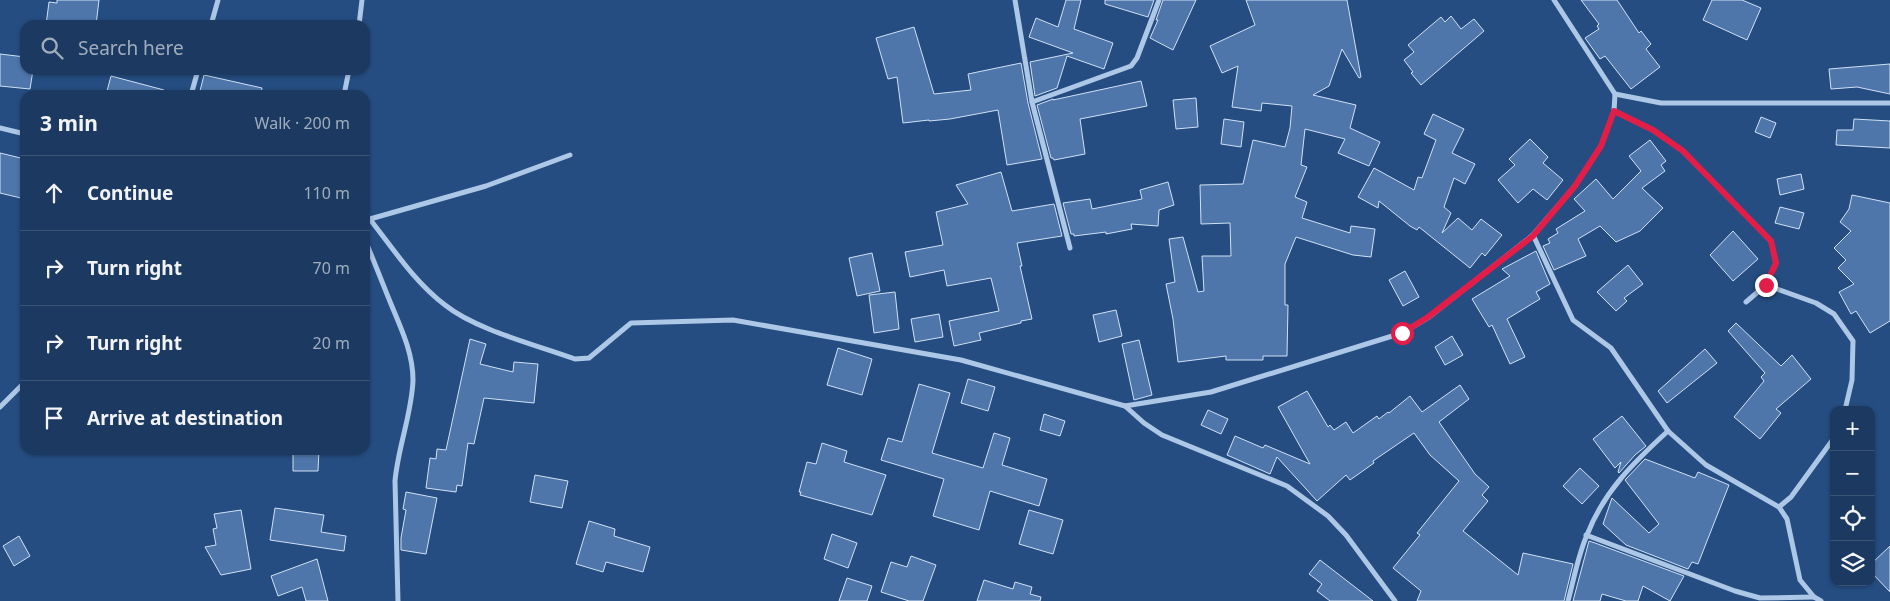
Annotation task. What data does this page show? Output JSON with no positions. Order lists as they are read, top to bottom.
{
  "page": {
    "search": "Search here",
    "heading": ["3 min", "Walk · 200 m"],
    "list": [
      ["Continue", "110 m"],
      ["Turn right", "70 m"],
      ["Turn right", "20 m"],
      "Arrive at destination"
    ],
    "map_buttons": ["+", "−"]
  }
}
